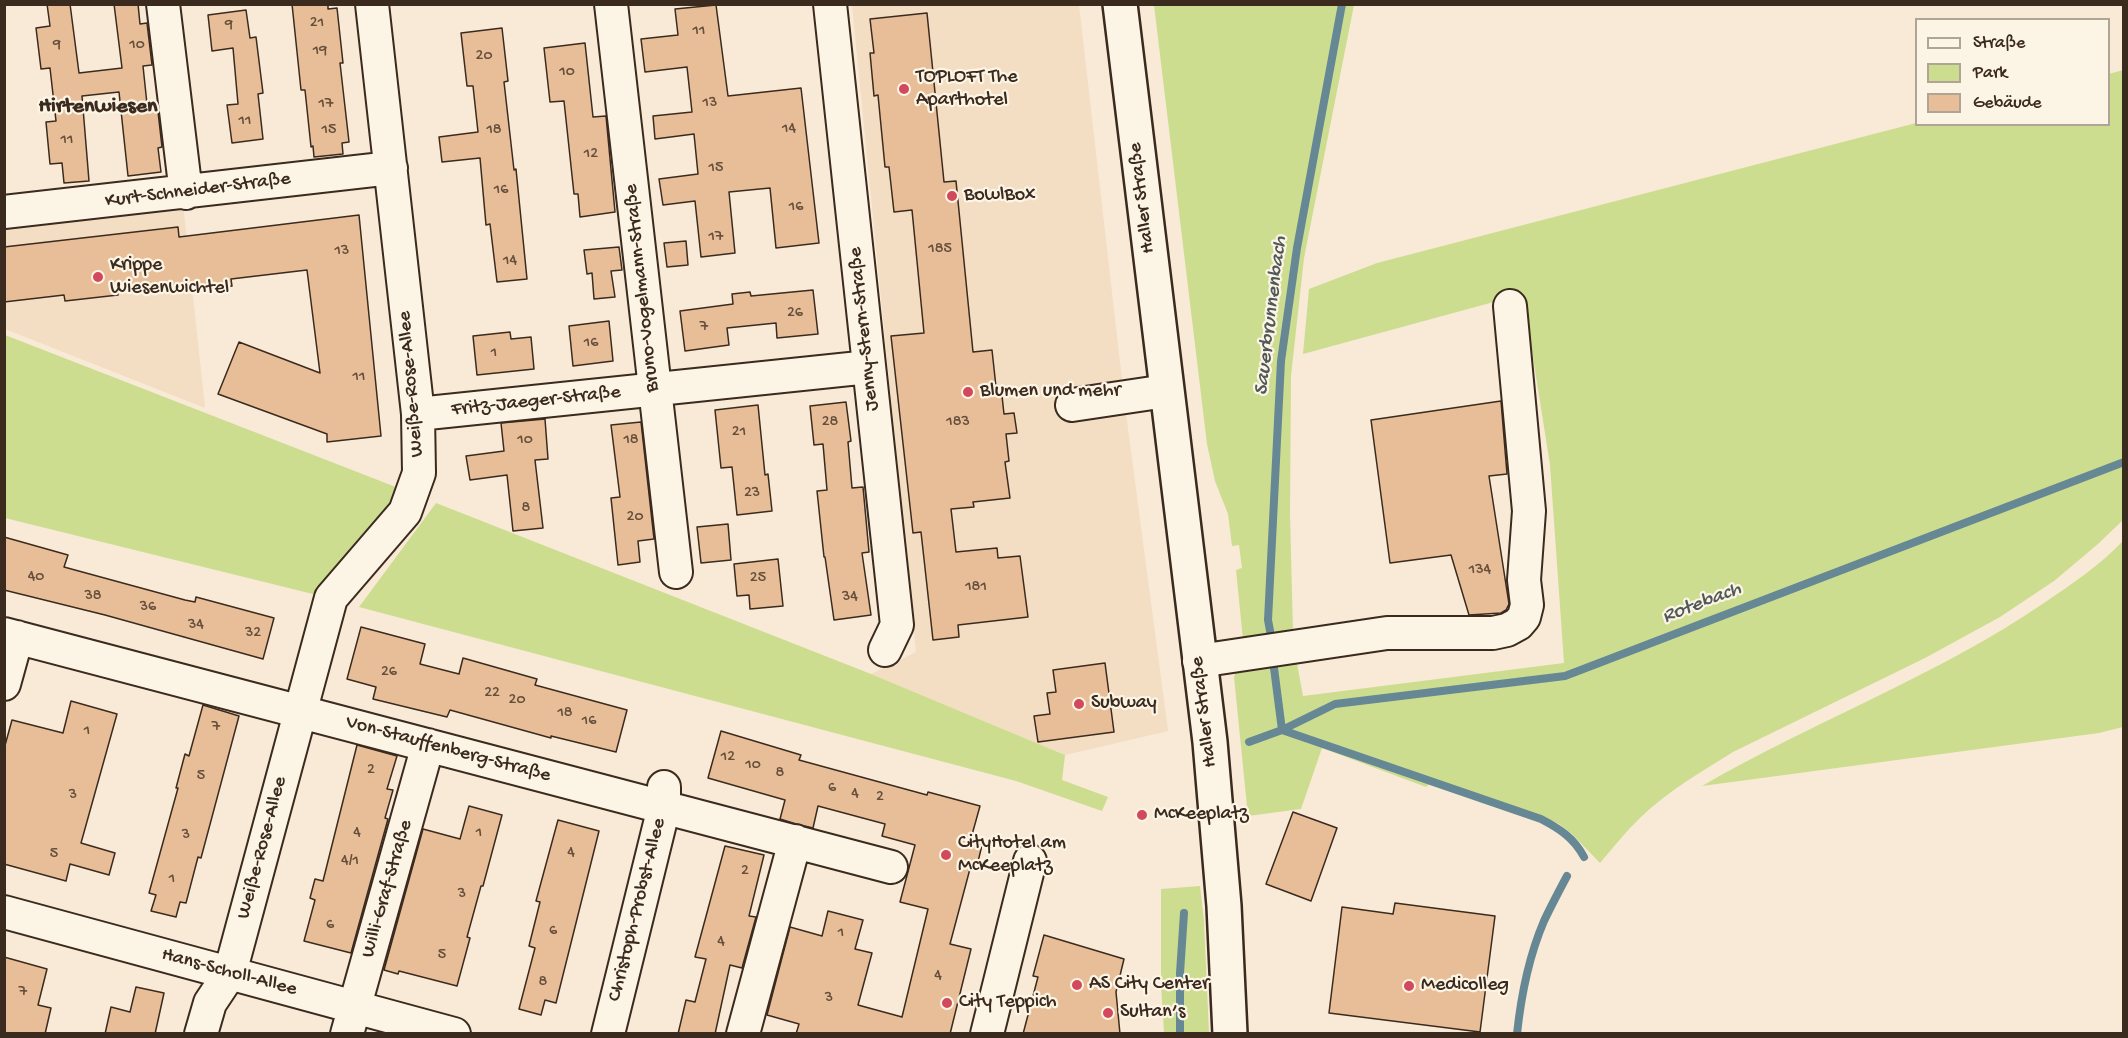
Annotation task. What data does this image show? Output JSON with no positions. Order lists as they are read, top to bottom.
{
  "streets": {
    "main road": ["Haller Straße"],
    "street": [
      "Kurt-Schneider-Straße",
      "Bruno-Vogelmann-Straße",
      "Jenny-Stern-Straße",
      "Weiße-Rose-Allee",
      "Fritz-Jaeger-Straße",
      "Von-Stauffenberg-Straße",
      "Willi-Graf-Straße",
      "Christoph-Probst-Allee",
      "Hans-Scholl-Allee"
    ]
  },
  "crossings": [
    ["Kurt-Schneider-Straße", "Weiße-Rose-Allee"],
    ["Bruno-Vogelmann-Straße", "Fritz-Jaeger-Straße"],
    ["Jenny-Stern-Straße", "Fritz-Jaeger-Straße"],
    ["Weiße-Rose-Allee", "Fritz-Jaeger-Straße"],
    ["Weiße-Rose-Allee", "Von-Stauffenberg-Straße"],
    ["Weiße-Rose-Allee", "Hans-Scholl-Allee"],
    ["Von-Stauffenberg-Straße", "Willi-Graf-Straße"],
    ["Von-Stauffenberg-Straße", "Christoph-Probst-Allee"],
    ["Willi-Graf-Straße", "Hans-Scholl-Allee"]
  ],
  "districts": ["Hirtenwiesen"],
  "water": ["Sauerbrunnenbach", "Rotebach"],
  "places": [
    "TOPLOFT The Aparthotel",
    "BowlBox",
    "Krippe Wiesenwichtel",
    "Blumen und mehr",
    "Subway",
    "McKeeplatz",
    "CityHotel am McKeeplatz",
    "AS City Center",
    "Medicolleg",
    "City Teppich",
    "Sultan’s"
  ],
  "house_numbers": [
    "21",
    "9",
    "11",
    "9",
    "10",
    "19",
    "20",
    "10",
    "13",
    "17",
    "11",
    "14",
    "15",
    "18",
    "11",
    "12",
    "15",
    "16",
    "16",
    "17",
    "185",
    "13",
    "14",
    "26",
    "7",
    "16",
    "1",
    "11",
    "28",
    "183",
    "21",
    "10",
    "18",
    "23",
    "8",
    "20",
    "134",
    "40",
    "25",
    "181",
    "38",
    "34",
    "36",
    "34",
    "32",
    "26",
    "22",
    "20",
    "18",
    "16",
    "7",
    "1",
    "12",
    "10",
    "2",
    "8",
    "5",
    "6",
    "4",
    "3",
    "2",
    "4",
    "1",
    "3",
    "4",
    "5",
    "4/1",
    "2",
    "1",
    "3",
    "6",
    "6",
    "1",
    "4",
    "5",
    "4",
    "8",
    "7",
    "3"
  ],
  "legend": ["Straße", "Park", "Gebäude"]
}
